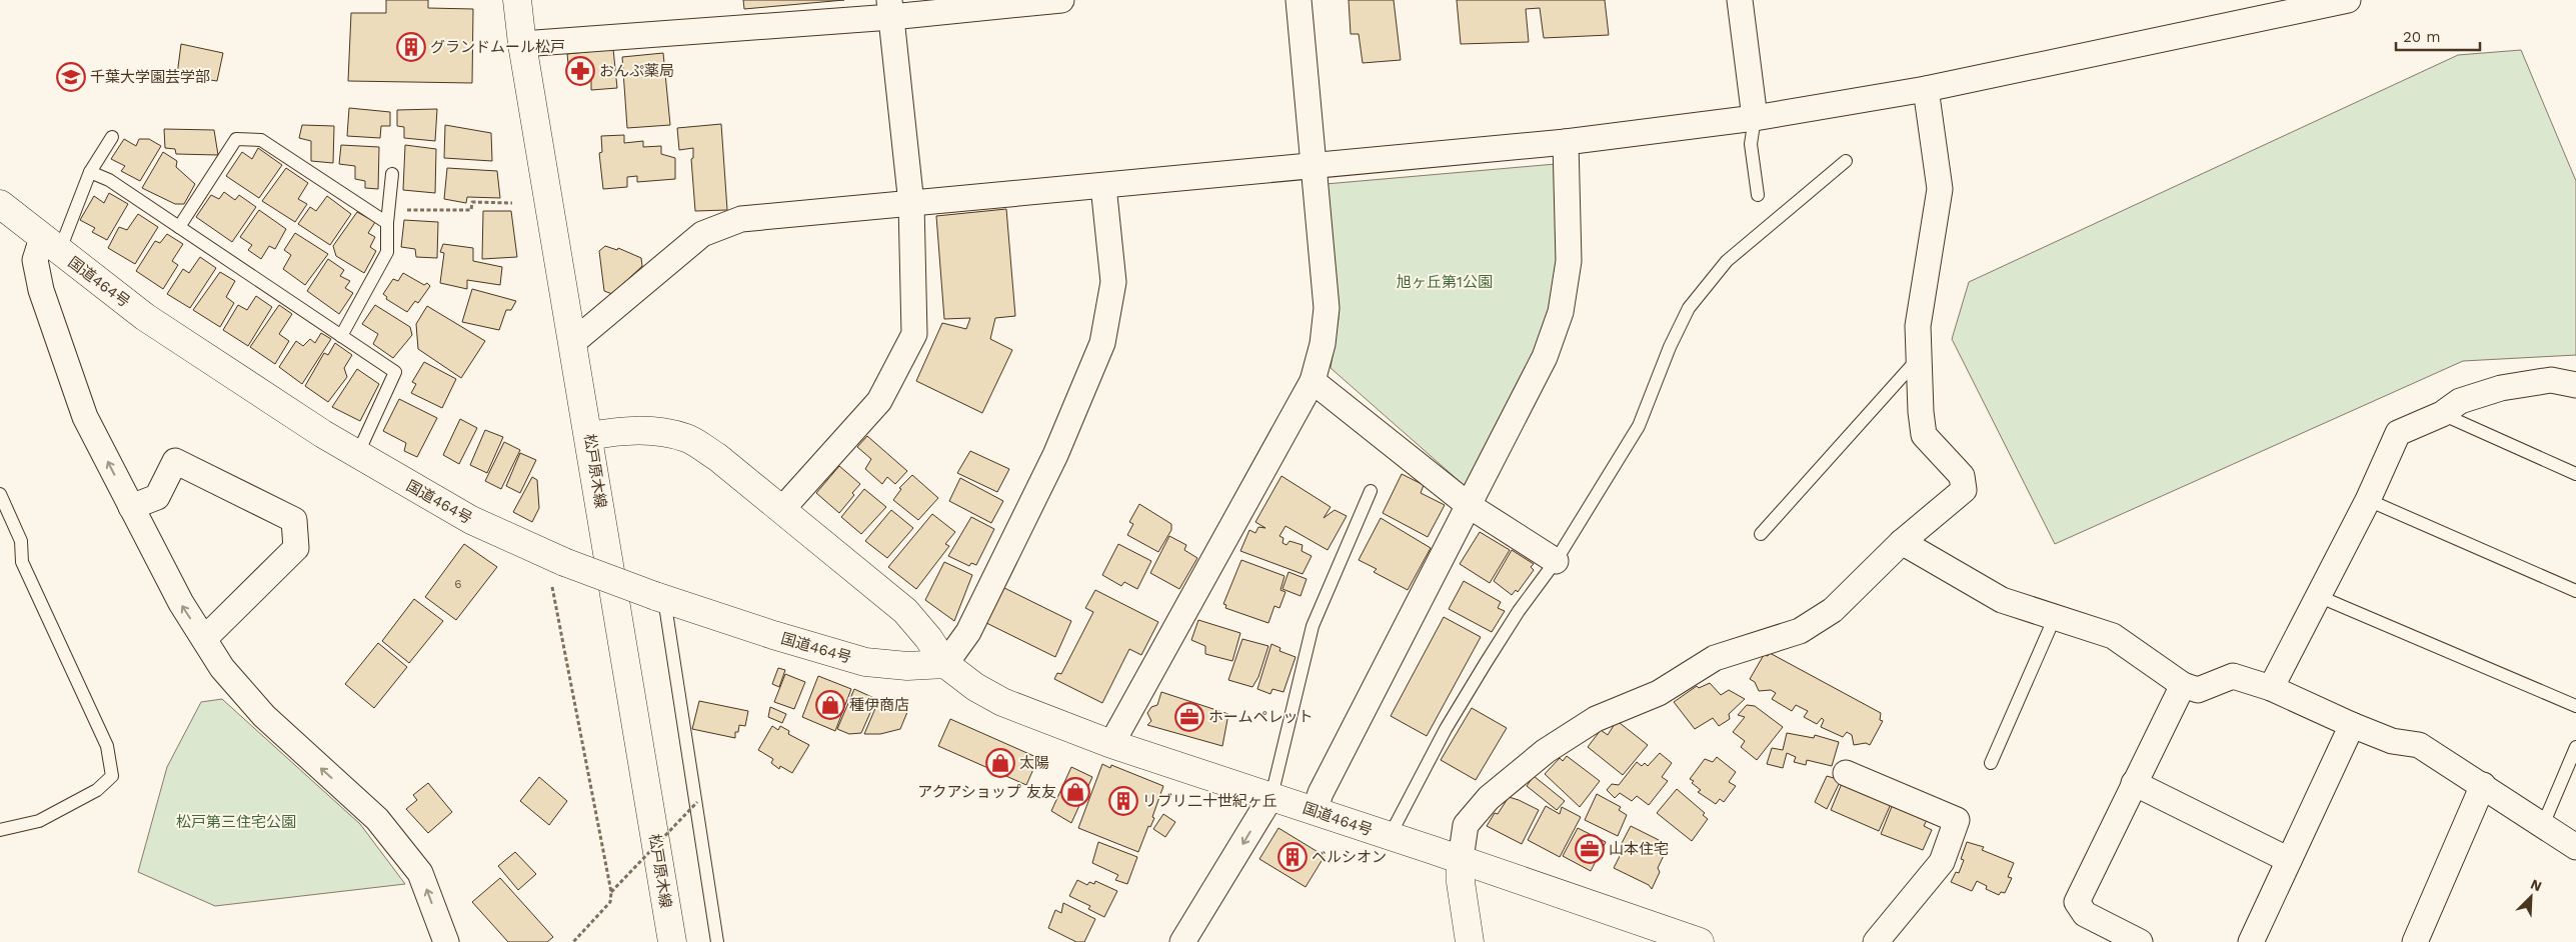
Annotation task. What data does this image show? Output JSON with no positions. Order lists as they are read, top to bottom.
{
  "streets": {
    "main road": ["国道464号", "松戸原木線"]
  },
  "parks": ["旭ヶ丘第1公園", "松戸第三住宅公園"],
  "places": {
    "building": ["グランドムール松戸", "リブリ二十世紀ヶ丘", "ベルシオン"],
    "pharmacy": ["おんぷ薬局"],
    "school or university": ["千葉大学園芸学部"],
    "shop": ["種伊商店", "太陽", "アクアショップ 友友"],
    "office": ["ホームペレット", "山本住宅"]
  },
  "house_numbers": ["6"],
  "scale_bar": "20 m",
  "north": "top right"
}
